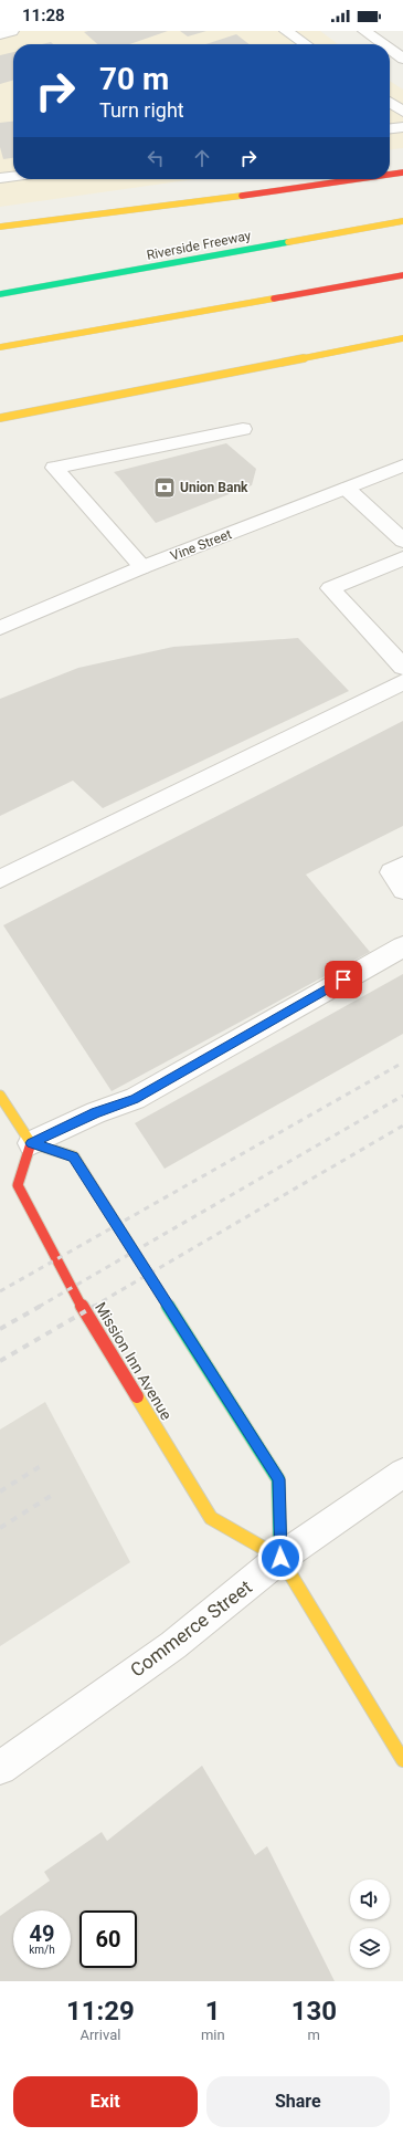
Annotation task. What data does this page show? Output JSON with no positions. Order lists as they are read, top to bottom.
{
  "streets": {
    "main road": ["Riverside Freeway", "Mission Inn Avenue"],
    "street": ["Vine Street", "Commerce Street"]
  },
  "crossings": [
    ["Mission Inn Avenue", "Commerce Street"]
  ],
  "places": {
    "bank": ["Union Bank"]
  },
  "page": {
    "status": "11:28",
    "turn": ["70 m", "Turn right"],
    "speed": "49 km/h",
    "limit": "60",
    "eta": [
      "11:29",
      "Arrival",
      "1",
      "min",
      "130",
      "m"
    ],
    "buttons": ["Exit", "Share"]
  }
}
